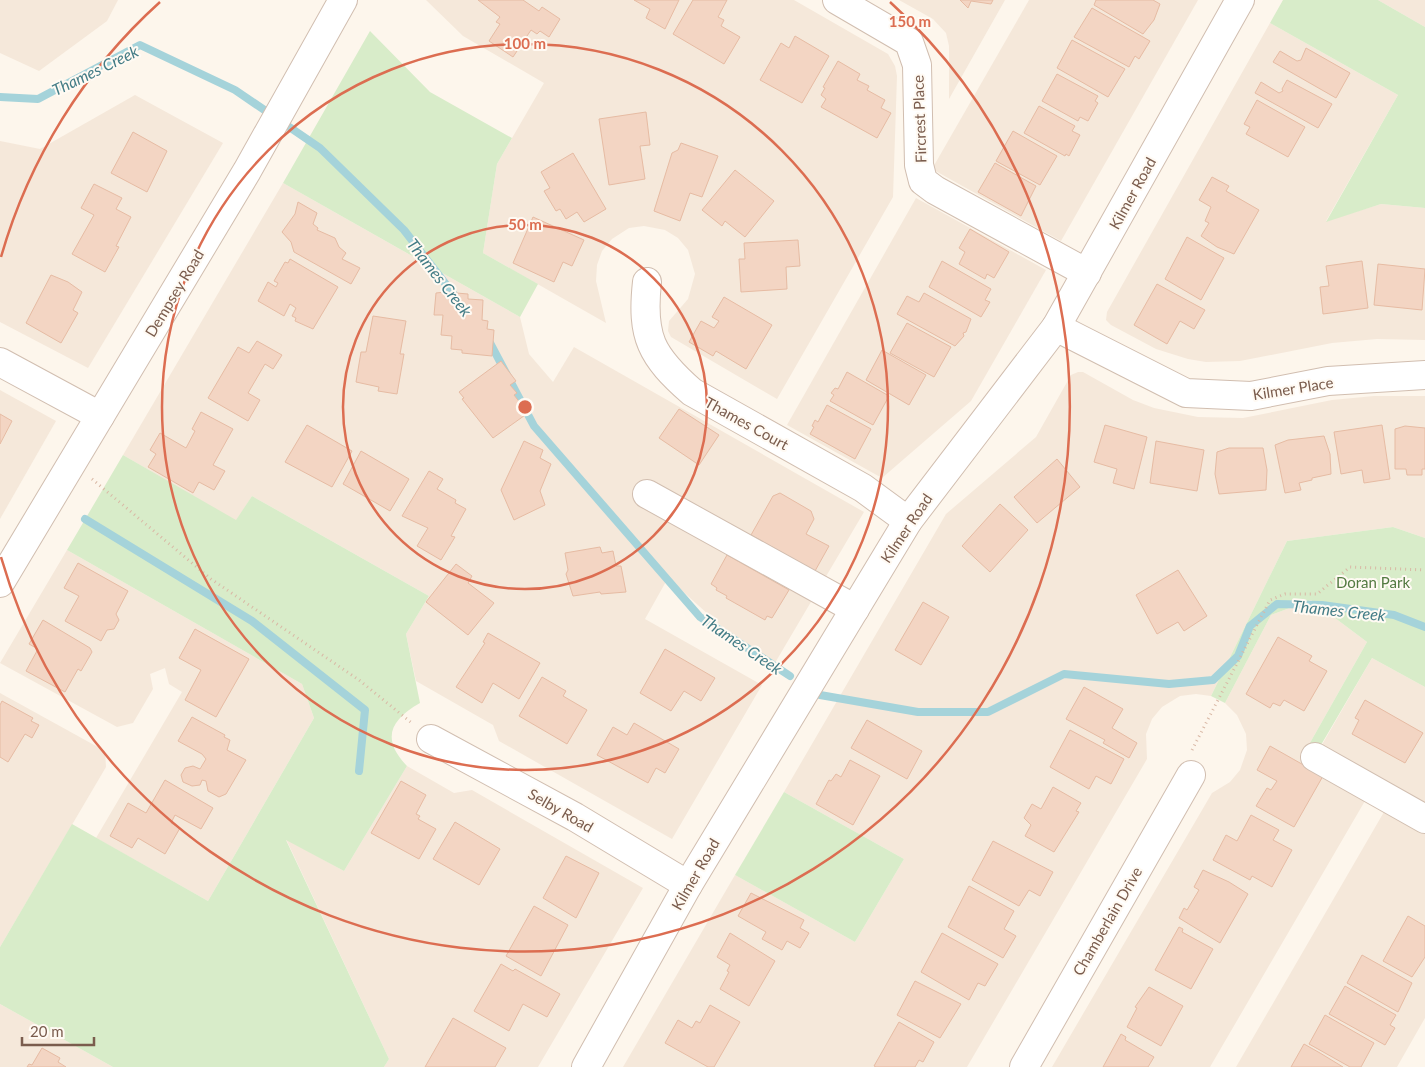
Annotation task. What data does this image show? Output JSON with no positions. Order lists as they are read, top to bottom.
{
  "streets": {
    "street": [
      "Fircrest Place",
      "Kilmer Road",
      "Dempsey Road",
      "Kilmer Place",
      "Thames Court",
      "Selby Road",
      "Chamberlain Drive"
    ]
  },
  "crossings": [
    ["Fircrest Place", "Kilmer Road"],
    ["Kilmer Road", "Kilmer Place"],
    ["Kilmer Road", "Thames Court"],
    ["Kilmer Road", "Selby Road"]
  ],
  "water": ["Thames Creek"],
  "parks": ["Doran Park"],
  "scale_bar": "20 m",
  "rings": ["150 m", "100 m", "50 m"]
}
